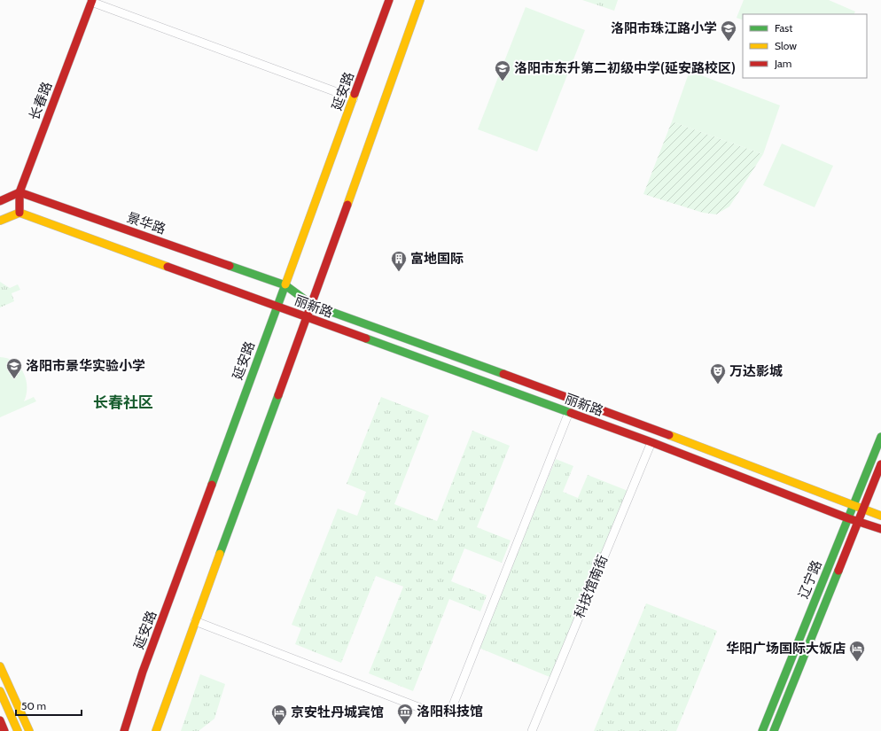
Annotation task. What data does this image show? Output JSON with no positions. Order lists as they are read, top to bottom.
{
  "streets": {
    "main road": [
      "延安路",
      "长春路",
      "景华路",
      "丽新路",
      "辽宁路"
    ],
    "street": ["科技馆南街"]
  },
  "crossings": [
    ["延安路", "景华路"],
    ["延安路", "丽新路"],
    ["长春路", "景华路"],
    ["景华路", "丽新路"],
    ["丽新路", "辽宁路"],
    ["丽新路", "科技馆南街"]
  ],
  "districts": ["长春社区"],
  "places": {
    "school or university": ["洛阳市珠江路小学", "洛阳市东升第二初级中学(延安路校区)", "洛阳市景华实验小学"],
    "building": ["富地国际"],
    "theatre": ["万达影城"],
    "hotel": ["华阳广场国际大饭店", "京安牡丹城宾馆"],
    "museum": ["洛阳科技馆"]
  },
  "legend": ["Fast", "Slow", "Jam"],
  "scale_bar": "50 m"
}
